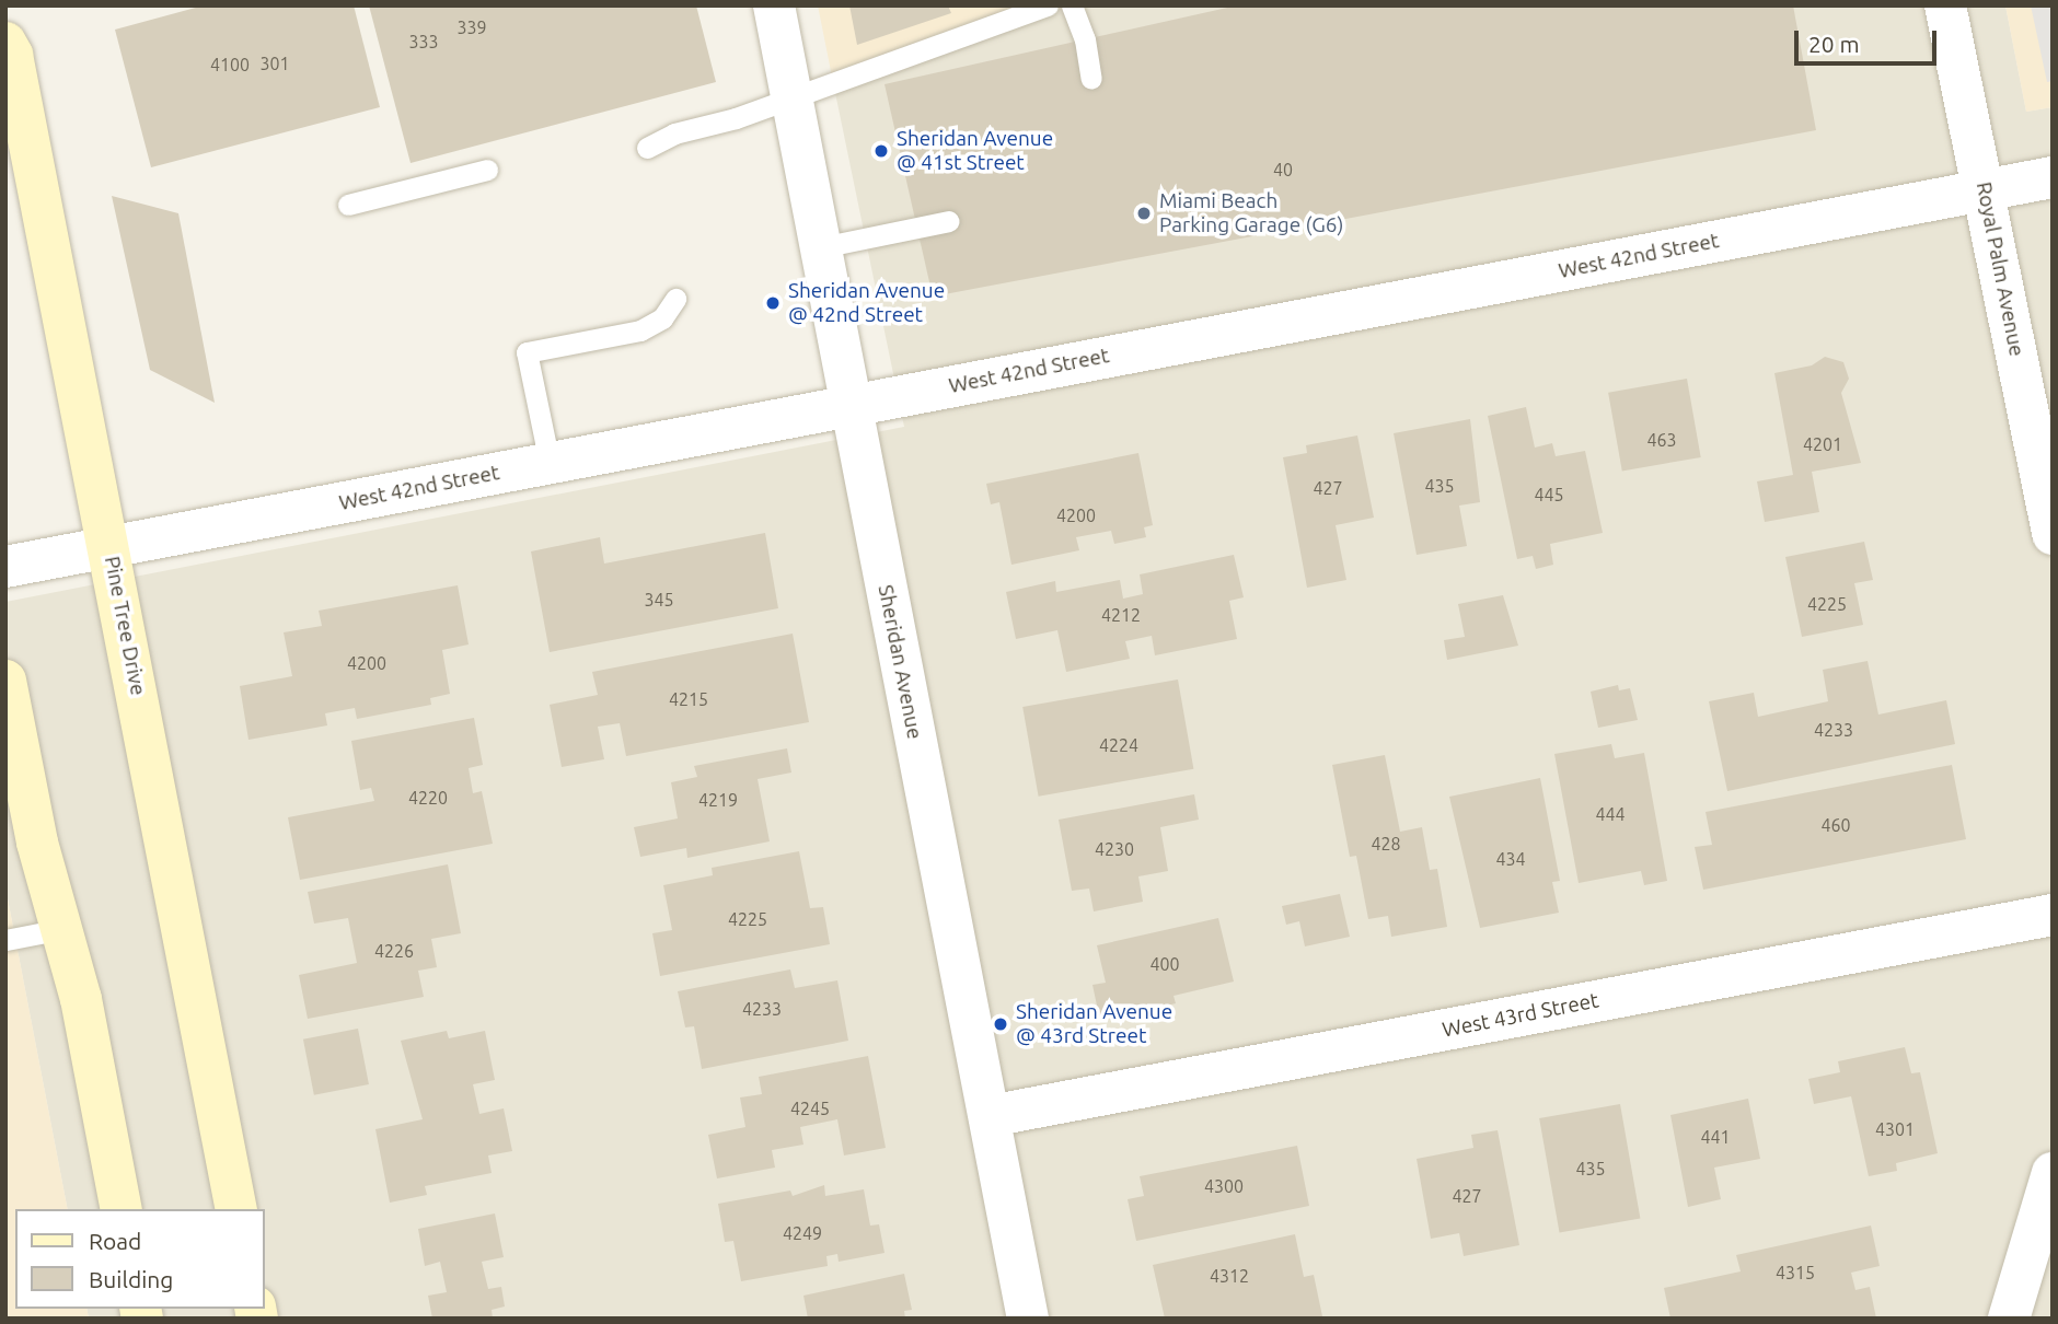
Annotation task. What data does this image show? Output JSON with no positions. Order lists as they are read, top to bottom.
{
  "streets": {
    "main road": ["Pine Tree Drive"],
    "street": [
      "West 42nd Street",
      "Royal Palm Avenue",
      "Sheridan Avenue",
      "West 43rd Street"
    ]
  },
  "crossings": [
    ["West 42nd Street", "Royal Palm Avenue"],
    ["West 42nd Street", "Pine Tree Drive"],
    ["West 42nd Street", "Sheridan Avenue"],
    ["Sheridan Avenue", "West 43rd Street"]
  ],
  "places": [
    "Sheridan Avenue @ 41st Street",
    "Miami Beach Parking Garage (G6)",
    "Sheridan Avenue @ 42nd Street",
    "Sheridan Avenue @ 43rd Street"
  ],
  "house_numbers": [
    "339",
    "333",
    "301",
    "4100",
    "40",
    "463",
    "4201",
    "435",
    "427",
    "445",
    "4200",
    "345",
    "4225",
    "4212",
    "4200",
    "4215",
    "4233",
    "4224",
    "4220",
    "4219",
    "444",
    "460",
    "428",
    "4230",
    "434",
    "4225",
    "4226",
    "400",
    "4233",
    "4245",
    "4301",
    "441",
    "435",
    "4300",
    "427",
    "4249",
    "4315",
    "4312"
  ],
  "legend": ["Road", "Building"],
  "scale_bar": "20 m"
}
